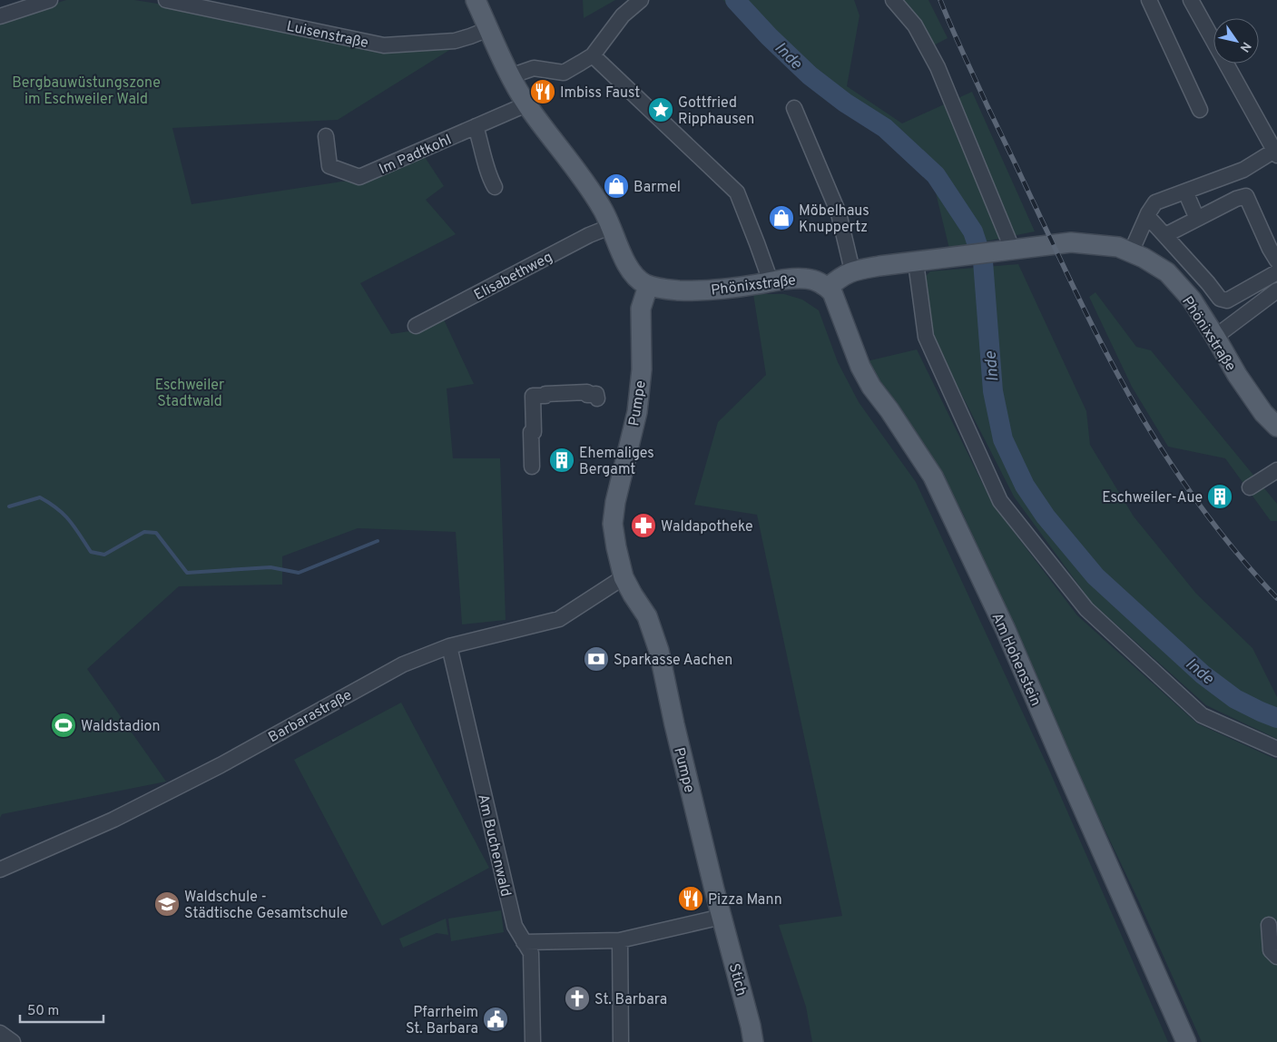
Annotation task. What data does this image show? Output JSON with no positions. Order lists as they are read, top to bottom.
{
  "streets": {
    "main road": [
      "Phönixstraße",
      "Pumpe",
      "Am Hohenstein",
      "Stich"
    ],
    "street": [
      "Luisenstraße",
      "Im Padtkohl",
      "Elisabethweg",
      "Barbarastraße",
      "Am Buchenwald"
    ]
  },
  "crossings": [
    ["Phönixstraße", "Pumpe"],
    ["Phönixstraße", "Am Hohenstein"],
    ["Pumpe", "Barbarastraße"],
    ["Pumpe", "Stich"],
    ["Barbarastraße", "Am Buchenwald"]
  ],
  "water": ["Inde"],
  "parks": ["Bergbauwüstungszone im Eschweiler Wald", "Eschweiler Stadtwald"],
  "places": {
    "restaurant": ["Imbiss Faust", "Pizza Mann"],
    "place": ["Gottfried Ripphausen"],
    "shop": ["Barmel", "Möbelhaus Knuppertz"],
    "building": ["Ehemaliges Bergamt", "Eschweiler-Aue"],
    "pharmacy": ["Waldapotheke"],
    "bank": ["Sparkasse Aachen"],
    "sports": ["Waldstadion"],
    "school or university": ["Waldschule - Städtische Gesamtschule"],
    "church": ["St. Barbara"],
    "public building": ["Pfarrheim St. Barbara"]
  },
  "scale_bar": "50 m",
  "north": "bottom right"
}
